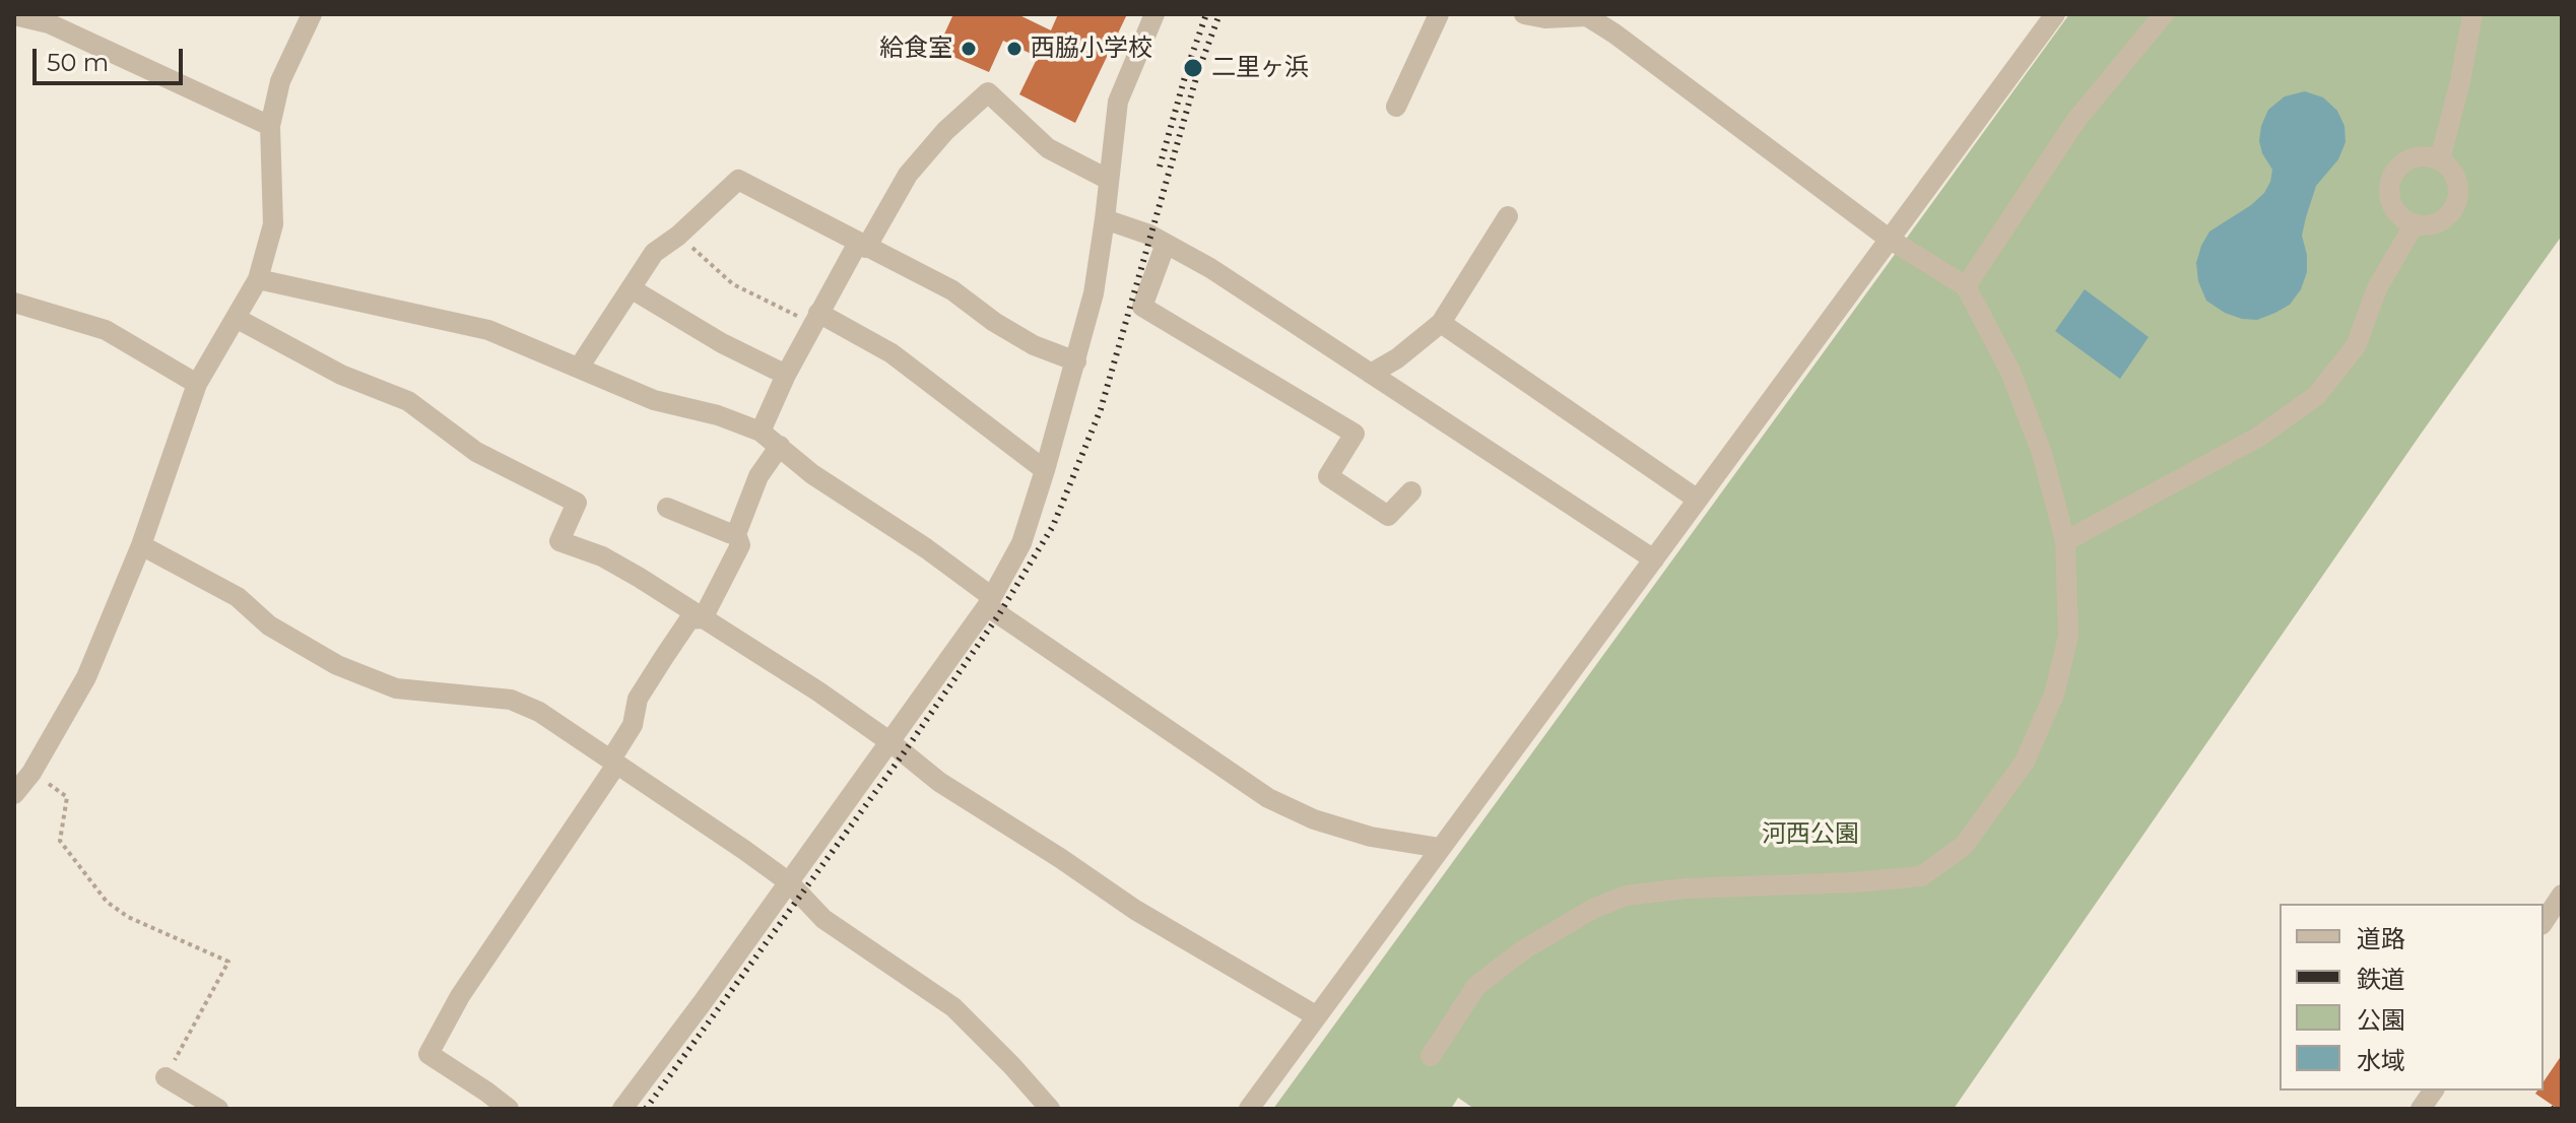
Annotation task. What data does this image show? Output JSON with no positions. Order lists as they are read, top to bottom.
{
  "parks": ["河西公園"],
  "places": ["給食室", "西脇小学校", "二里ヶ浜"],
  "legend": [
    "道路",
    "鉄道",
    "公園",
    "水域"
  ],
  "scale_bar": "50 m"
}
